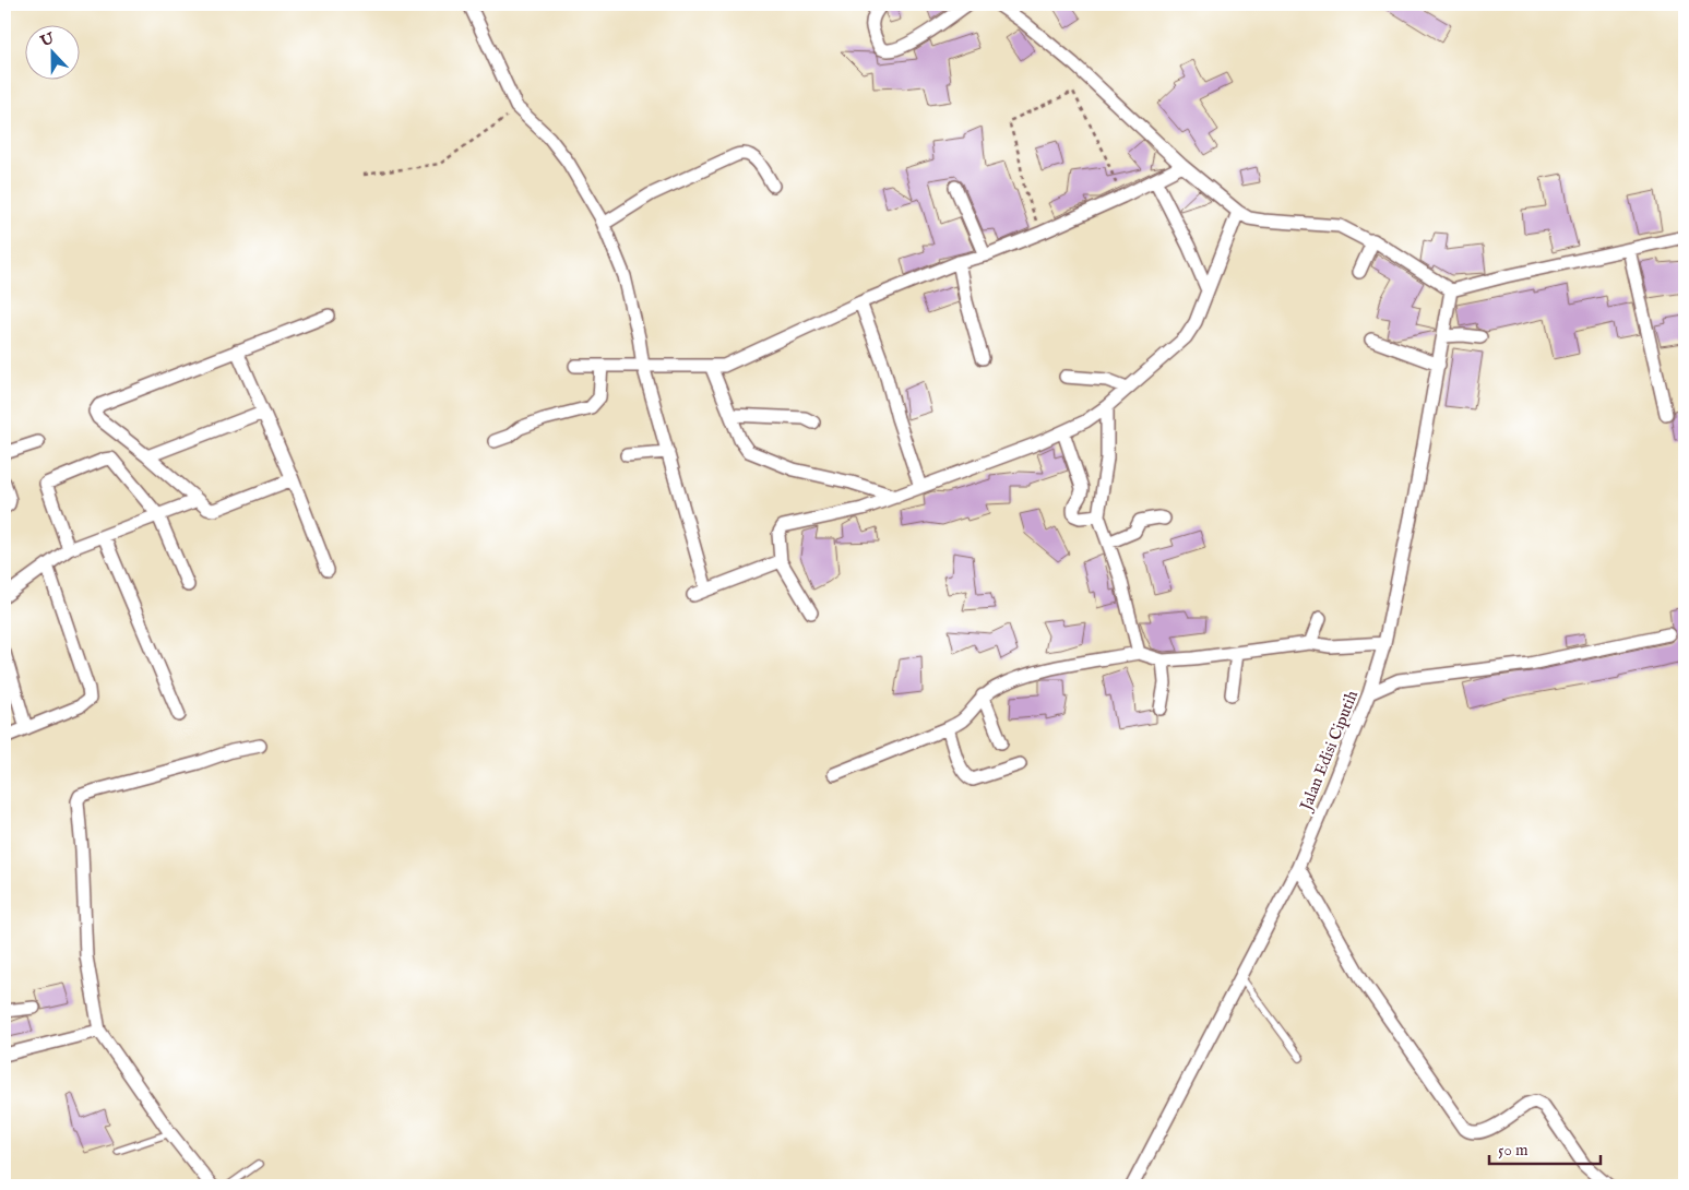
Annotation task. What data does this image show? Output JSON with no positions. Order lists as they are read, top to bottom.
{
  "streets": {
    "street": ["Jalan Edisi Ciputih"]
  },
  "scale_bar": "50 m",
  "north": "top"
}
